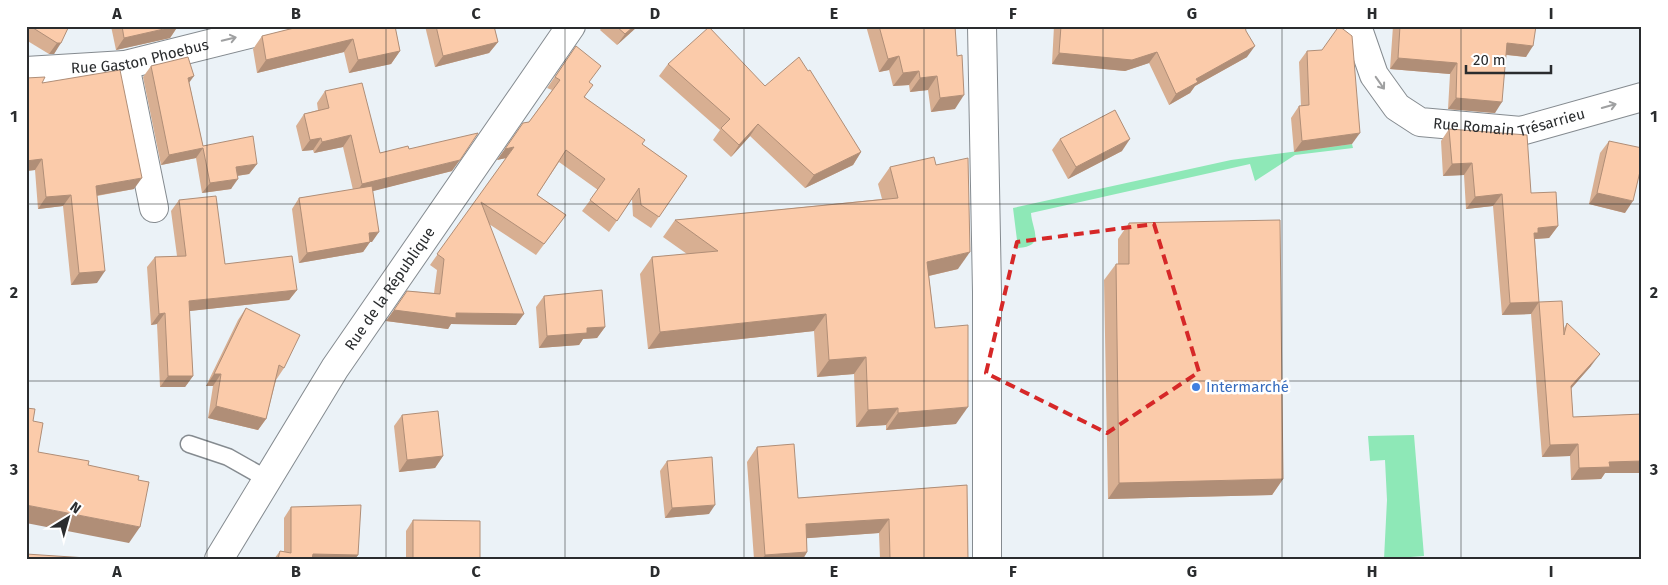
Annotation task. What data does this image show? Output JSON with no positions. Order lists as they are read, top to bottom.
{
  "streets": {
    "street": ["Rue Gaston Phoebus", "Rue Romain Trésarrieu", "Rue de la République"]
  },
  "one_way": ["Rue Gaston Phoebus", "Rue Romain Trésarrieu"],
  "places": ["Intermarché"],
  "scale_bar": "20 m",
  "north": "top right",
  "grid": {
    "columns": [
      "A",
      "B",
      "C",
      "D",
      "E",
      "F",
      "G",
      "H",
      "I"
    ],
    "rows": ["1", "2", "3"]
  }
}
